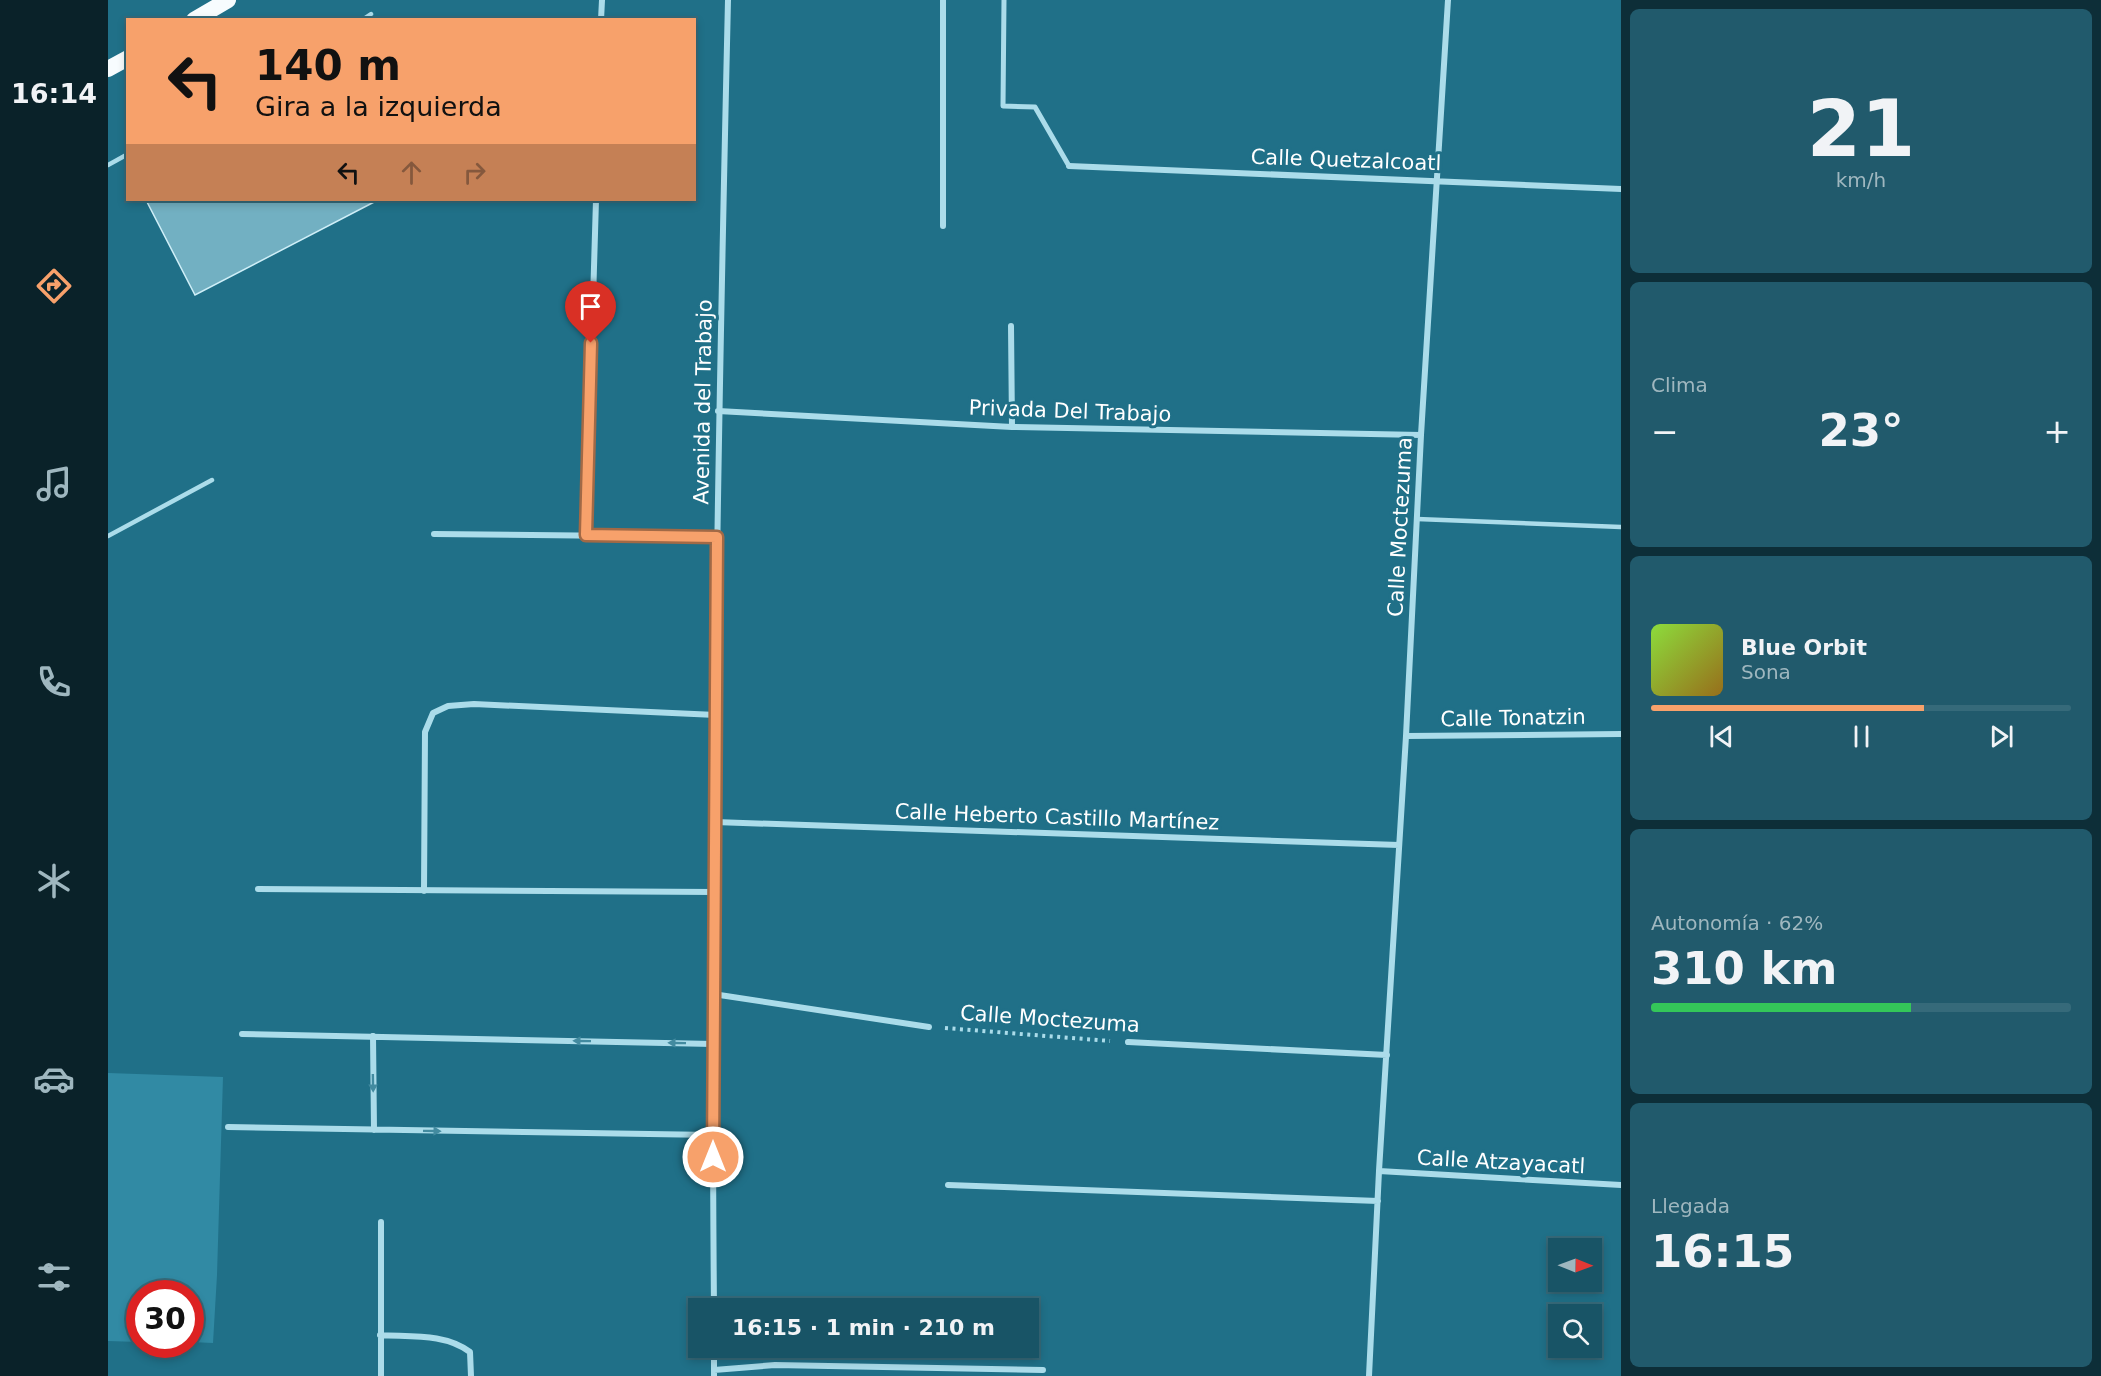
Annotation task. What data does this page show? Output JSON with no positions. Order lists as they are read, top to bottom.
{
  "streets": {
    "street": [
      "Calle Quetzalcoatl",
      "Avenida del Trabajo",
      "Privada Del Trabajo",
      "Calle Moctezuma",
      "Calle Tonatzin",
      "Calle Heberto Castillo Martínez",
      "Calle Atzayacatl"
    ]
  },
  "crossings": [
    ["Calle Quetzalcoatl", "Calle Moctezuma"],
    ["Avenida del Trabajo", "Privada Del Trabajo"],
    ["Avenida del Trabajo", "Calle Moctezuma"],
    ["Avenida del Trabajo", "Calle Heberto Castillo Martínez"],
    ["Privada Del Trabajo", "Calle Moctezuma"],
    ["Calle Moctezuma", "Calle Tonatzin"],
    ["Calle Moctezuma", "Calle Heberto Castillo Martínez"],
    ["Calle Moctezuma", "Calle Atzayacatl"]
  ],
  "north": "right",
  "page": {
    "tabs": "16:14",
    "tile": [
      ["21", "km/h"],
      "Clima",
      ["Autonomía · 62%", "310 km"],
      ["Llegada", "16:15"]
    ],
    "turn": ["140 m", "Gira a la izquierda"],
    "heat": ["−", "23°", "+"],
    "song": ["Blue Orbit", "Sona"],
    "limit": "30",
    "trip": "16:15 · 1 min · 210 m"
  }
}
